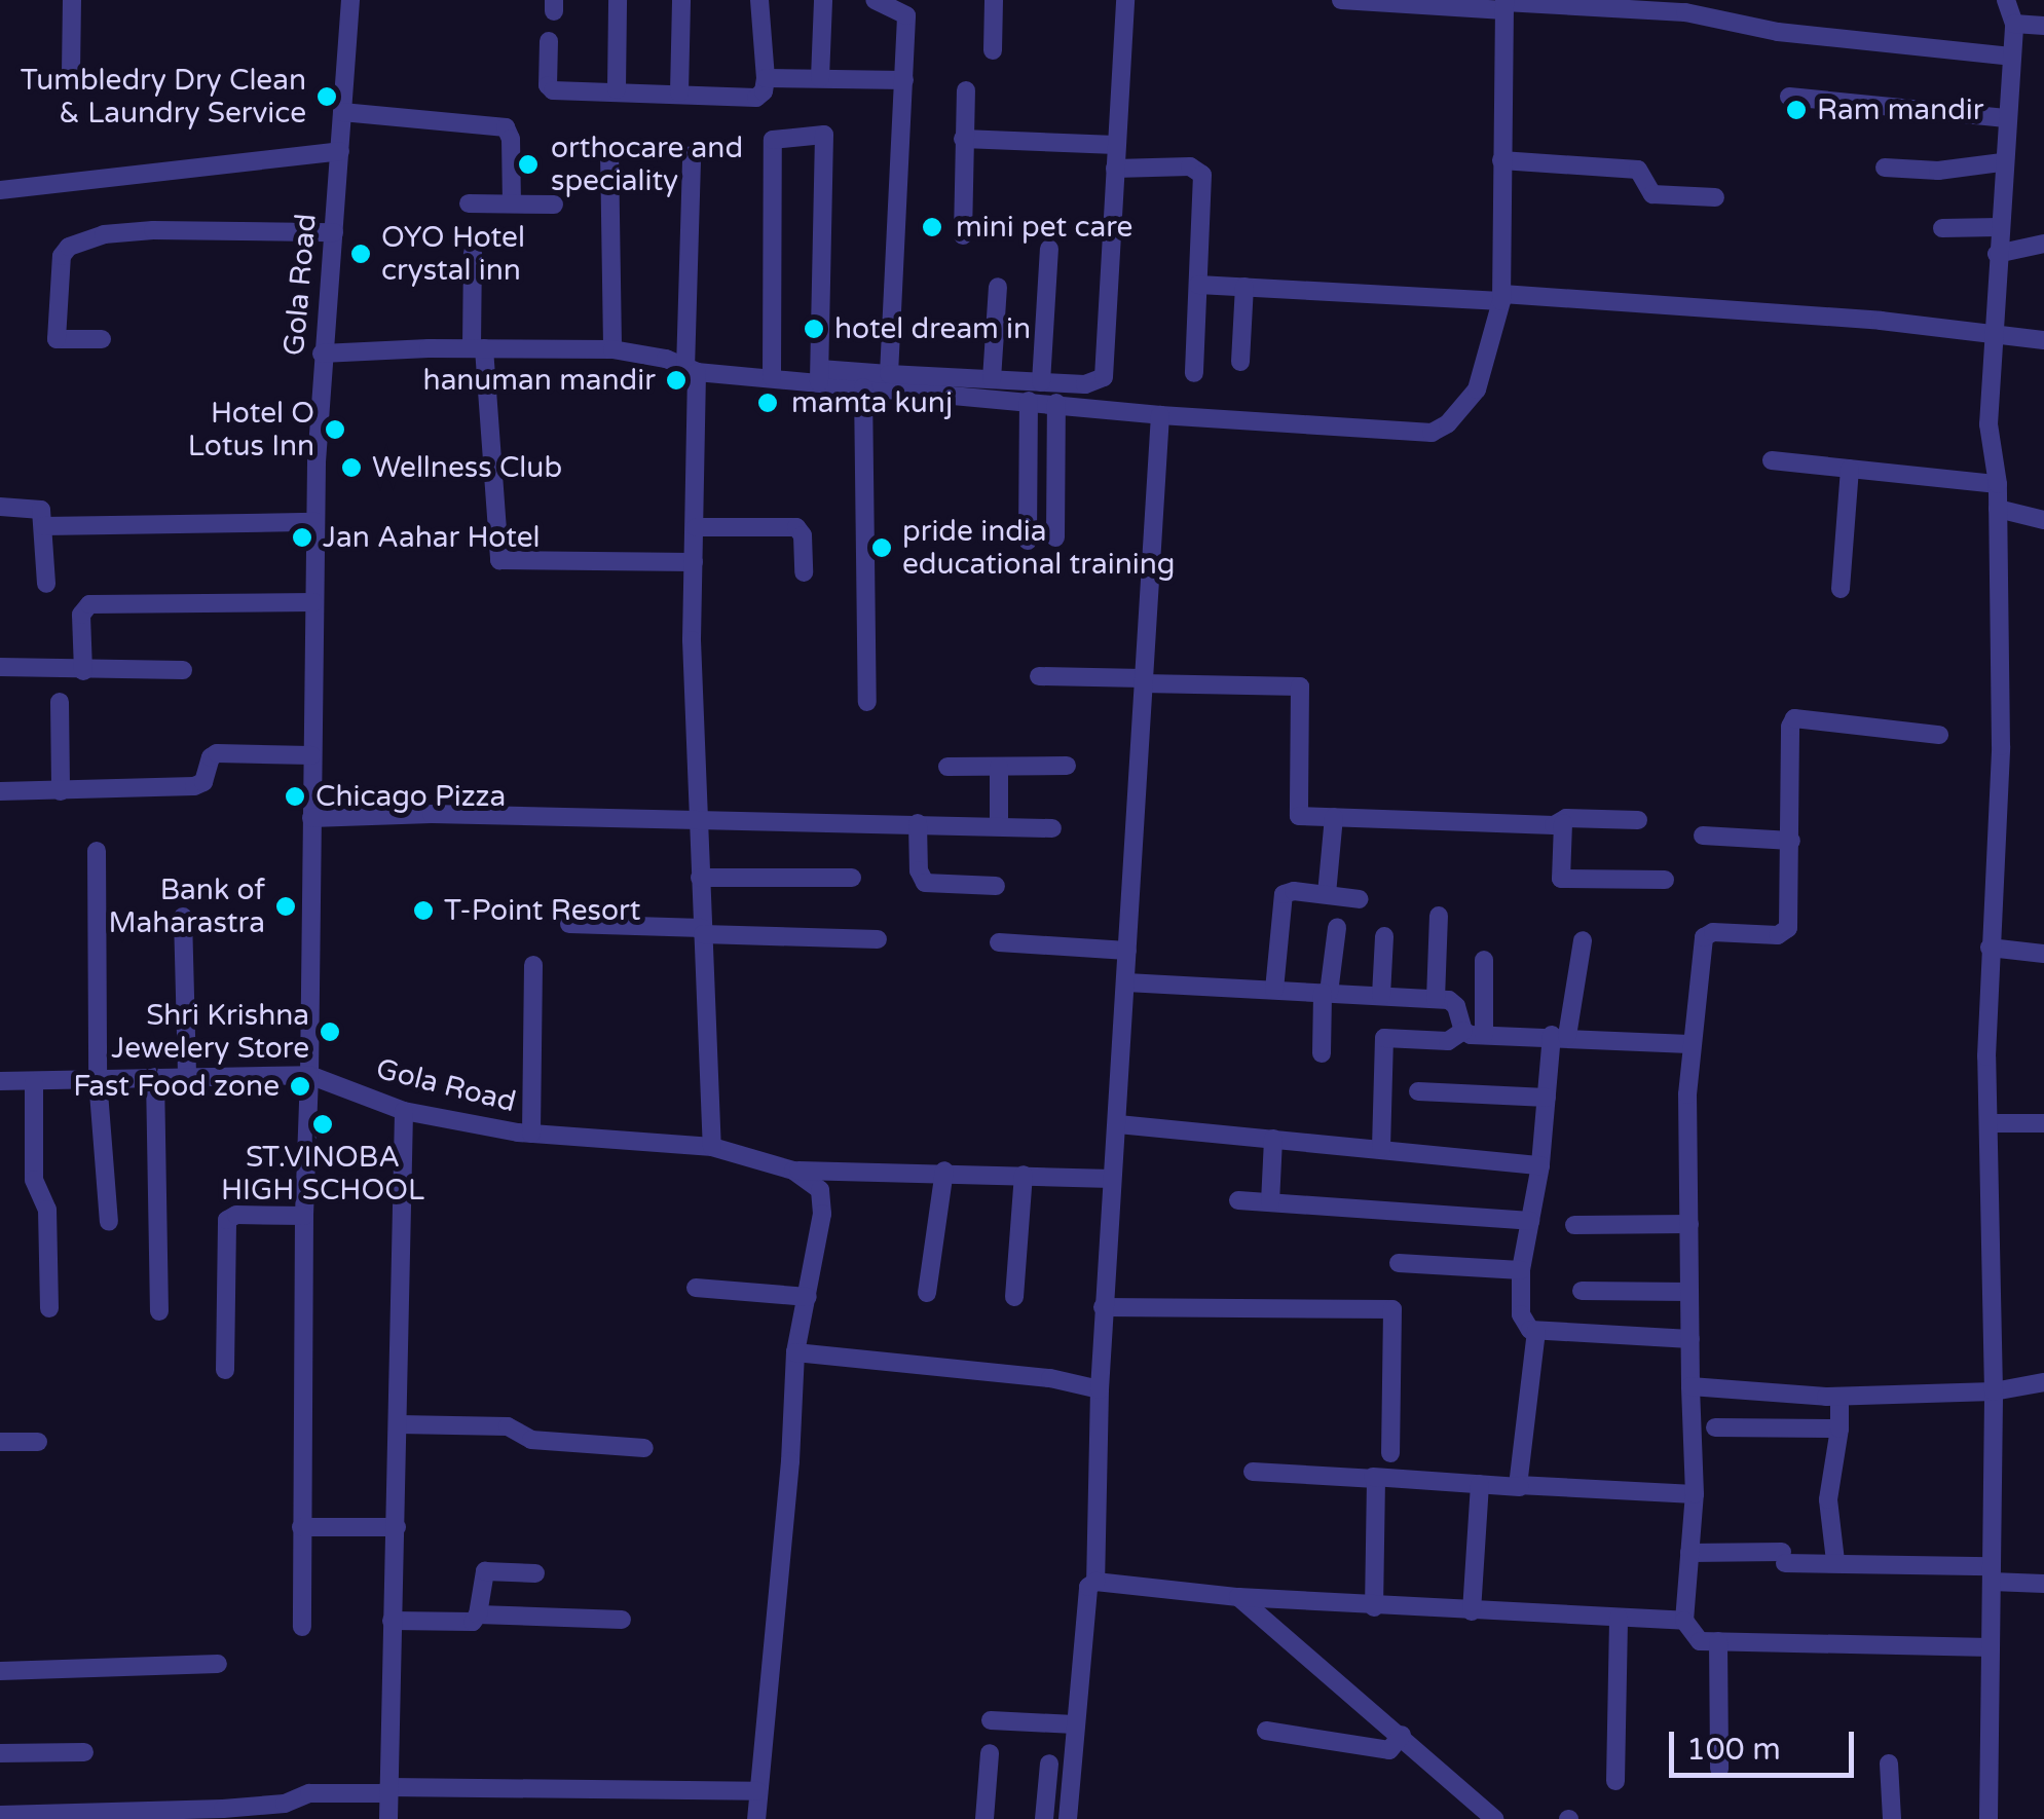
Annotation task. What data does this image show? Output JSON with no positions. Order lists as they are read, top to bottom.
{
  "streets": {
    "street": ["Gola Road"]
  },
  "places": [
    "Tumbledry Dry Clean & Laundry Service",
    "Ram mandir",
    "orthocare and speciality",
    "mini pet care",
    "OYO Hotel crystal inn",
    "hotel dream in",
    "hanuman mandir",
    "mamta kunj",
    "Hotel O Lotus Inn",
    "Wellness Club",
    "Jan Aahar Hotel",
    "pride india educational training",
    "Chicago Pizza",
    "Bank of Maharastra",
    "T-Point Resort",
    "Shri Krishna Jewelery Store",
    "Fast Food zone",
    "ST.VINOBA HIGH SCHOOL"
  ],
  "scale_bar": "100 m"
}
